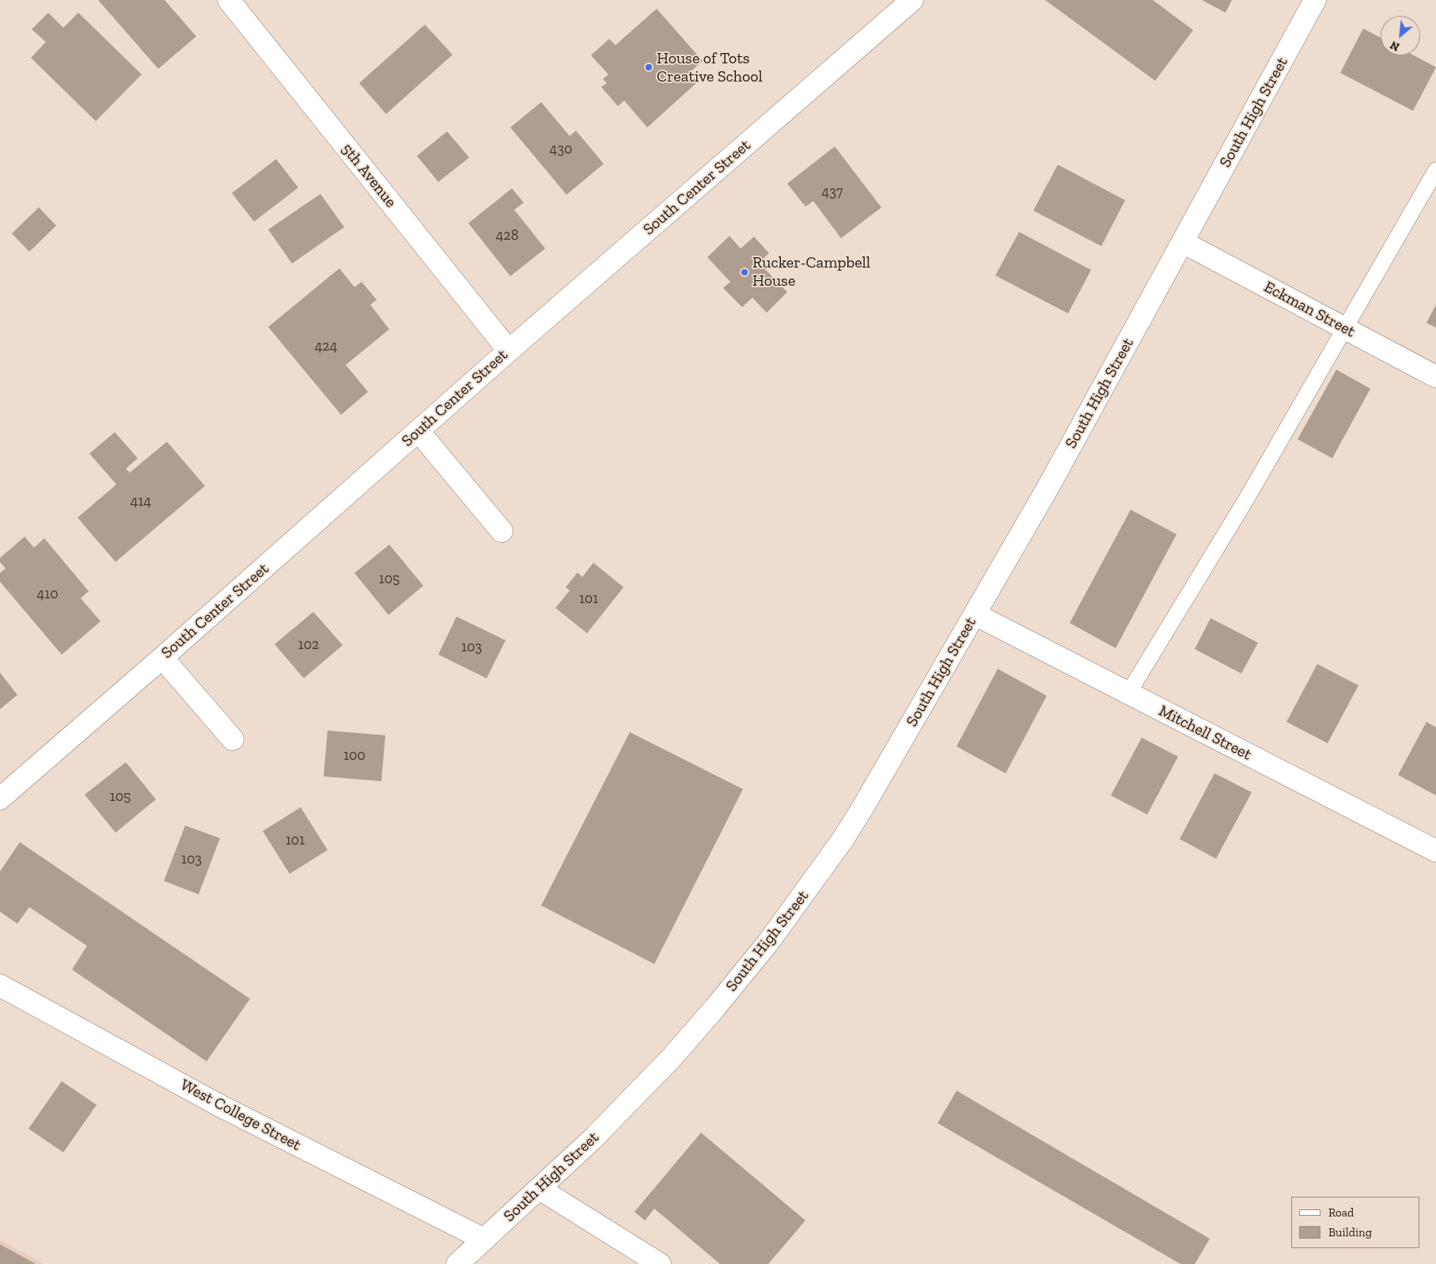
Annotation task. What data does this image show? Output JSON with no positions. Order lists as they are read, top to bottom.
{
  "streets": {
    "street": [
      "South High Street",
      "5th Avenue",
      "South Center Street",
      "Eckman Street",
      "Mitchell Street",
      "West College Street"
    ]
  },
  "crossings": [
    ["South High Street", "Eckman Street"],
    ["South High Street", "Mitchell Street"],
    ["South High Street", "West College Street"],
    ["5th Avenue", "South Center Street"]
  ],
  "places": ["House of Tots Creative School", "Rucker-Campbell House"],
  "house_numbers": [
    "430",
    "437",
    "428",
    "424",
    "414",
    "105",
    "410",
    "101",
    "102",
    "103",
    "100",
    "105",
    "101",
    "103"
  ],
  "legend": ["Road", "Building"],
  "north": "bottom left"
}
